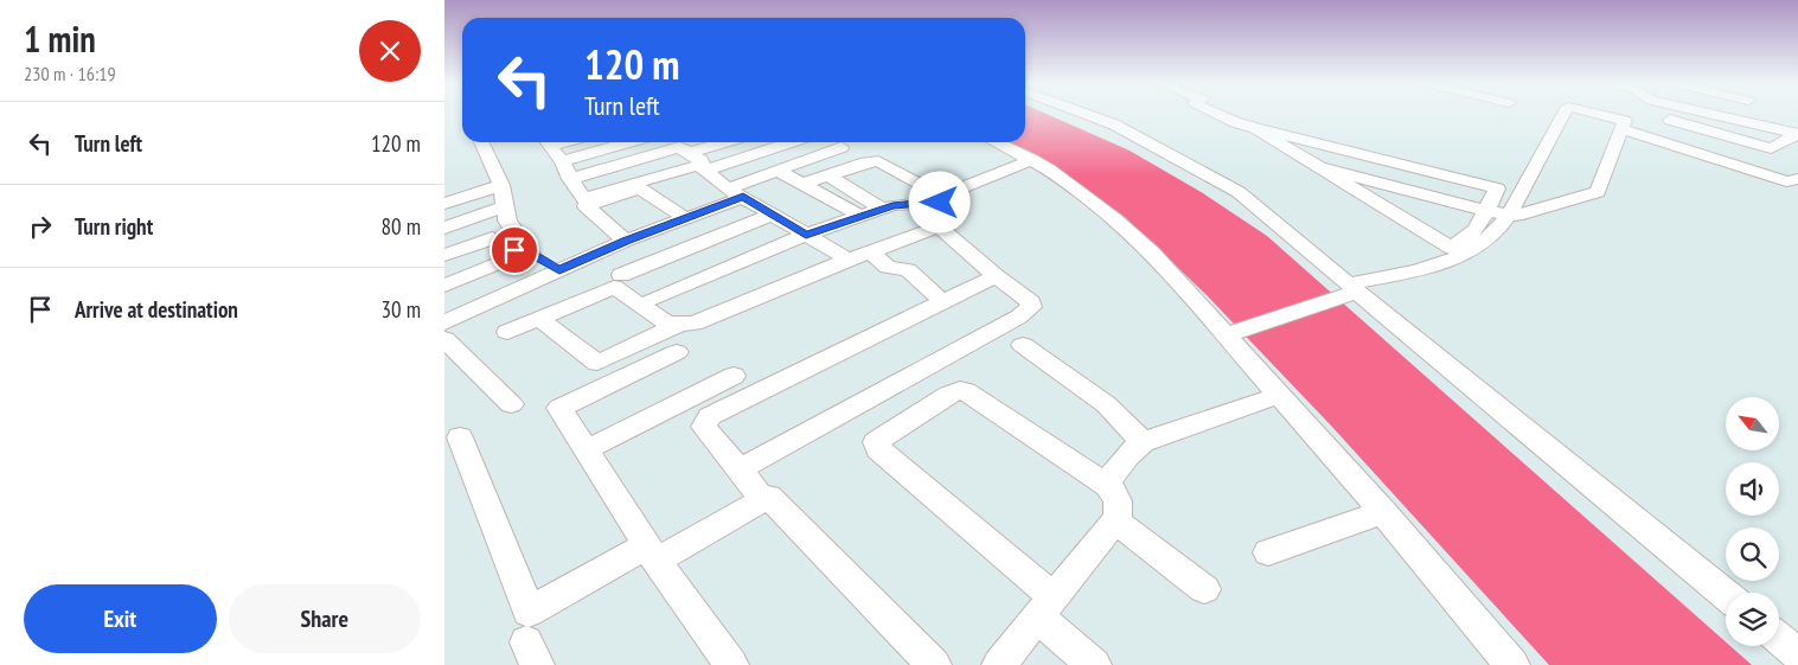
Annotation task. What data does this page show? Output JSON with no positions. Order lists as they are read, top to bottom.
{
  "north": "top left",
  "page": {
    "heading": ["1 min", "230 m · 16:19"],
    "turn": ["120 m", "Turn left"],
    "list": [
      {
        "name": "Turn left",
        "value": "120 m"
      },
      {
        "name": "Turn right",
        "value": "80 m"
      },
      {
        "name": "Arrive at destination",
        "value": "30 m"
      }
    ],
    "buttons": ["Exit", "Share"]
  }
}
